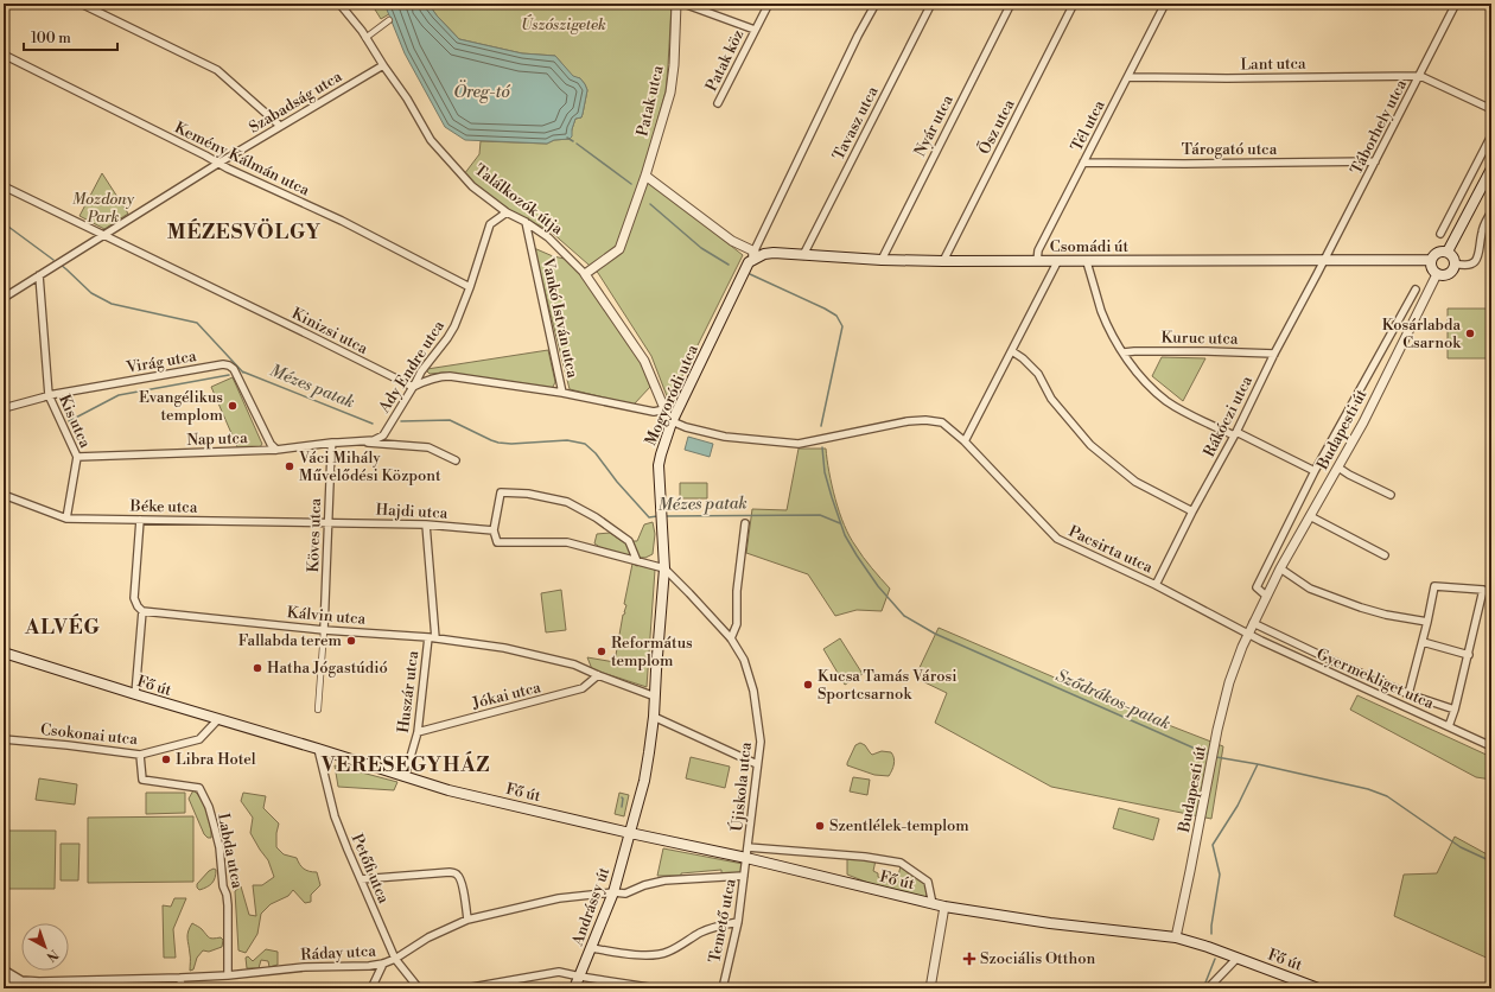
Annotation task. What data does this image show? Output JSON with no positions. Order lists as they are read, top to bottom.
{
  "streets": {
    "main road": [
      "Csomádi út",
      "Mogyoródi utca",
      "Fő út",
      "Andrássy út"
    ],
    "street": [
      "Patak köz",
      "Lant utca",
      "Patak utca",
      "Szabadság utca",
      "Tavasz utca",
      "Nyár utca",
      "Tél utca",
      "Ősz utca",
      "Táborhely utca",
      "Tárogató utca",
      "Kemény Kálmán utca",
      "Találkozók útja",
      "Vankó István utca",
      "Kinizsi utca",
      "Kuruc utca",
      "Virág utca",
      "Ady Endre utca",
      "Rákóczi utca",
      "Kis utca",
      "Budapesti út",
      "Nap utca",
      "Béke utca",
      "Hajdi utca",
      "Köves utca",
      "Pacsirta utca",
      "Kálvin utca",
      "Gyermekliget utca",
      "Huszár utca",
      "Jókai utca",
      "Csokonai utca",
      "Újiskola utca",
      "Labda utca",
      "Petőfi utca",
      "Temető utca",
      "Ráday utca"
    ]
  },
  "crossings": [
    ["Lant utca", "Tél utca"],
    ["Lant utca", "Táborhely utca"],
    ["Patak utca", "Találkozók útja"],
    ["Szabadság utca", "Kemény Kálmán utca"],
    ["Szabadság utca", "Találkozók útja"],
    ["Szabadság utca", "Kinizsi utca"],
    ["Szabadság utca", "Kis utca"],
    ["Tavasz utca", "Csomádi út"],
    ["Nyár utca", "Csomádi út"],
    ["Tél utca", "Tárogató utca"],
    ["Tél utca", "Csomádi út"],
    ["Ősz utca", "Csomádi út"],
    ["Táborhely utca", "Tárogató utca"],
    ["Táborhely utca", "Csomádi út"],
    ["Táborhely utca", "Rákóczi utca"],
    ["Kemény Kálmán utca", "Ady Endre utca"],
    ["Találkozók útja", "Vankó István utca"],
    ["Találkozók útja", "Ady Endre utca"],
    ["Találkozók útja", "Mogyoródi utca"],
    ["Találkozók útja", "Pacsirta utca"],
    ["Csomádi út", "Mogyoródi utca"],
    ["Csomádi út", "Rákóczi utca"],
    ["Csomádi út", "Budapesti út"],
    ["Kinizsi utca", "Ady Endre utca"],
    ["Kuruc utca", "Rákóczi utca"],
    ["Virág utca", "Kis utca"],
    ["Virág utca", "Nap utca"],
    ["Ady Endre utca", "Nap utca"],
    ["Mogyoródi utca", "Pacsirta utca"],
    ["Mogyoródi utca", "Kálvin utca"],
    ["Mogyoródi utca", "Fő út"],
    ["Mogyoródi utca", "Újiskola utca"],
    ["Mogyoródi utca", "Andrássy út"],
    ["Rákóczi utca", "Pacsirta utca"],
    ["Kis utca", "Nap utca"],
    ["Kis utca", "Béke utca"],
    ["Budapesti út", "Pacsirta utca"],
    ["Budapesti út", "Gyermekliget utca"],
    ["Budapesti út", "Fő út"],
    ["Nap utca", "Köves utca"],
    ["Béke utca", "Hajdi utca"],
    ["Béke utca", "Köves utca"],
    ["Hajdi utca", "Köves utca"],
    ["Hajdi utca", "Huszár utca"],
    ["Köves utca", "Kálvin utca"],
    ["Pacsirta utca", "Gyermekliget utca"],
    ["Kálvin utca", "Huszár utca"],
    ["Kálvin utca", "Jókai utca"],
    ["Fő út", "Huszár utca"],
    ["Fő út", "Csokonai utca"],
    ["Fő út", "Újiskola utca"],
    ["Fő út", "Petőfi utca"],
    ["Fő út", "Andrássy út"],
    ["Fő út", "Temető utca"],
    ["Huszár utca", "Jókai utca"],
    ["Csokonai utca", "Labda utca"],
    ["Újiskola utca", "Temető utca"],
    ["Labda utca", "Ráday utca"],
    ["Petőfi utca", "Ráday utca"],
    ["Andrássy út", "Ráday utca"],
    ["Temető utca", "Ráday utca"]
  ],
  "districts": ["MÉZESVÖLGY", "ALVÉG", "VERESEGYHÁZ"],
  "water": ["Öreg-tó", "Mézes patak", "Sződrákos-patak"],
  "parks": ["Úszószigetek", "Mozdony Park"],
  "places": {
    "other": [
      "Kosárlabda Csarnok",
      "Evangélikus templom",
      "Váci Mihály Művelődési Központ",
      "Fallabda terem",
      "Református templom",
      "Hatha Jógastúdió",
      "Kucsa Tamás Városi Sportcsarnok",
      "Libra Hotel",
      "Szentlélek-templom"
    ],
    "health": ["Szociális Otthon"]
  },
  "scale_bar": "100 m",
  "north": "bottom right"
}
